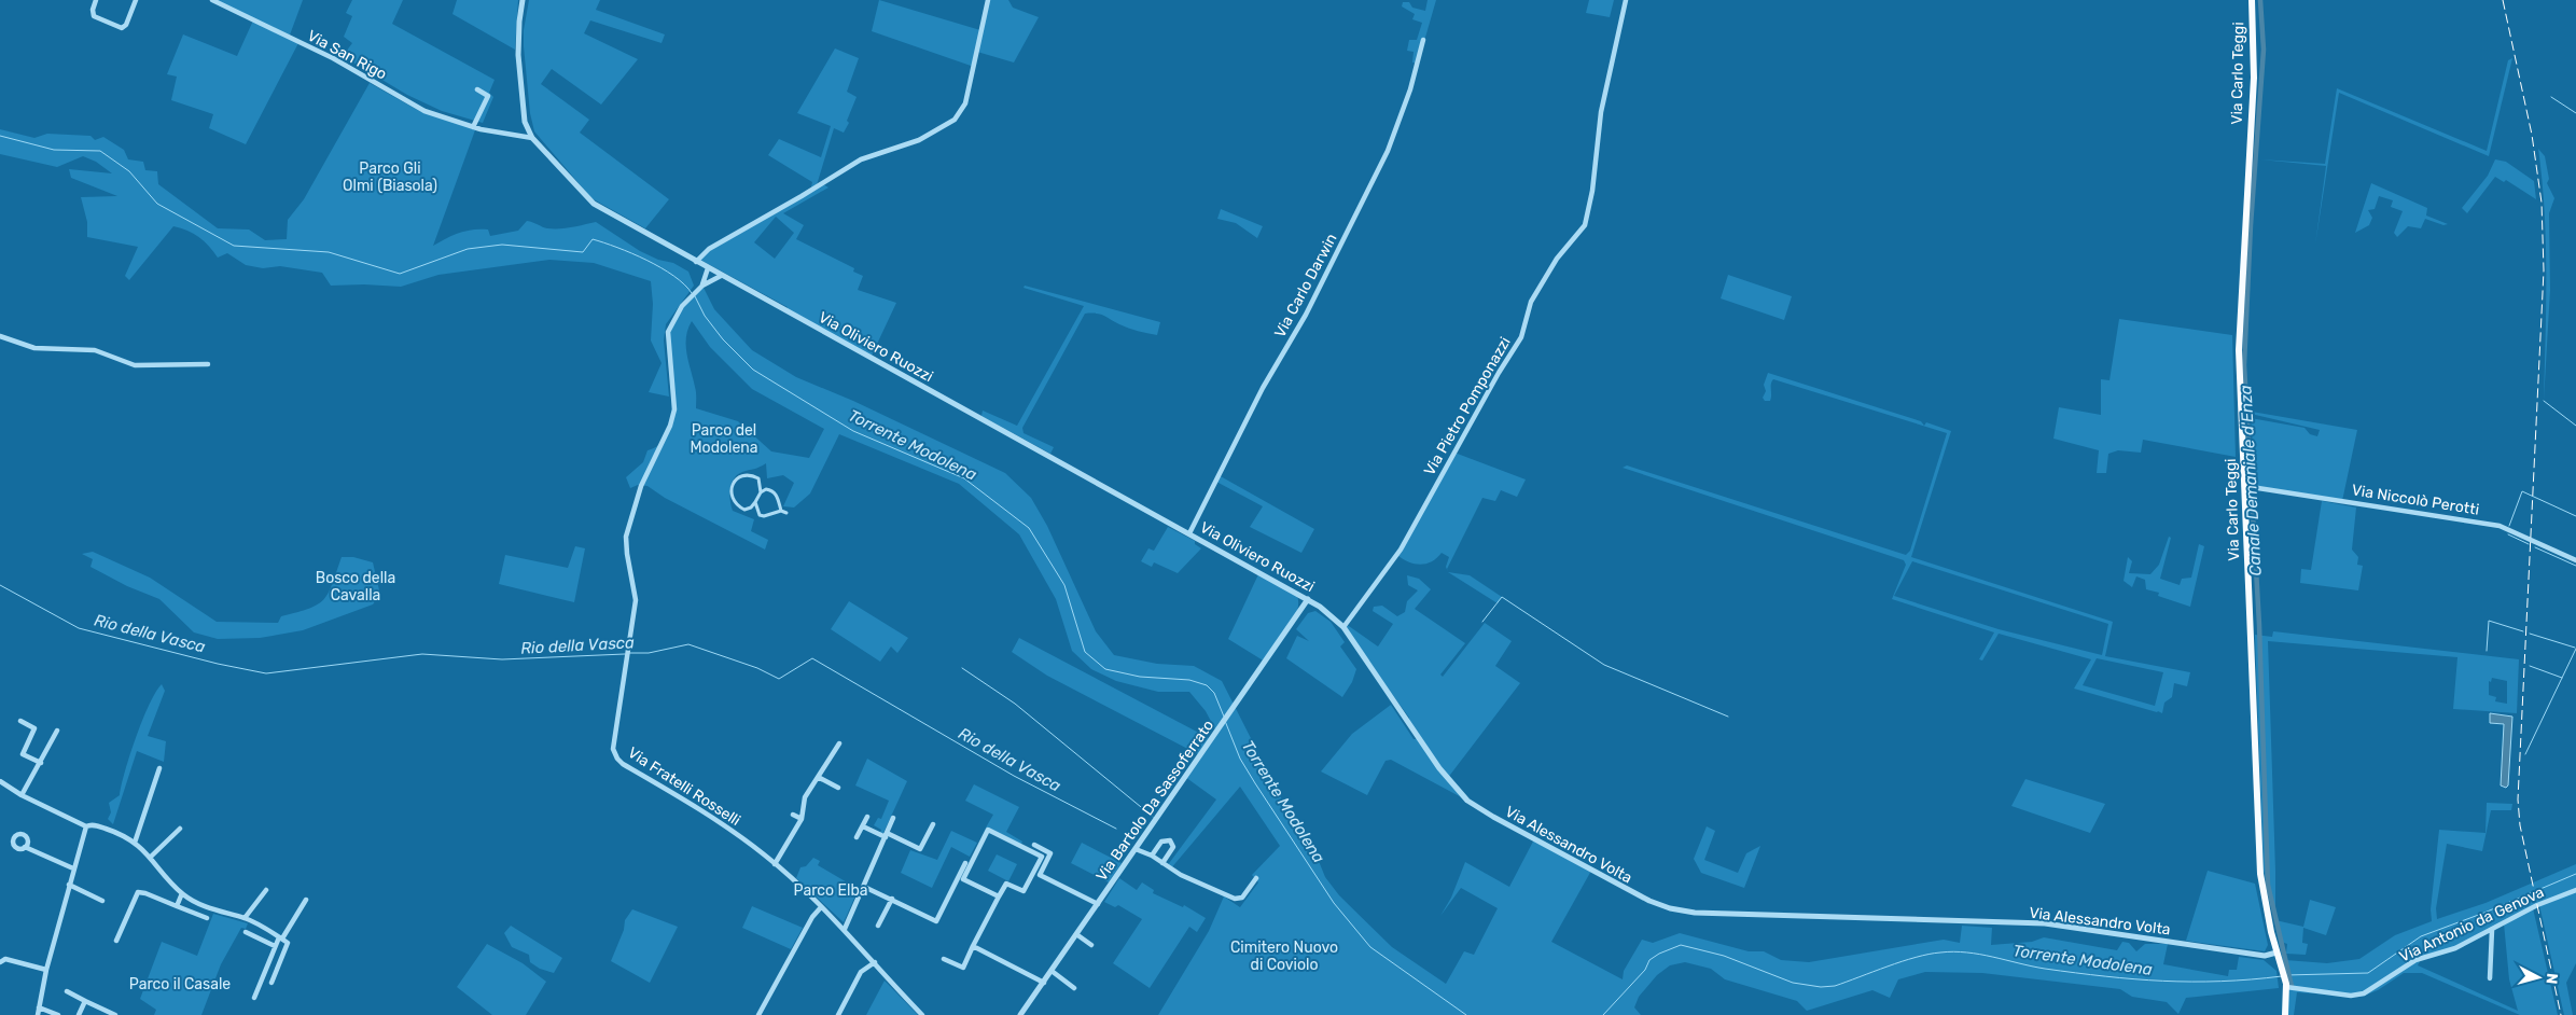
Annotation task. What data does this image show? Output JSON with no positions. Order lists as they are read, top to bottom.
{
  "streets": {
    "main road": ["Via Carlo Teggi"],
    "street": [
      "Via San Rigo",
      "Via Carlo Darwin",
      "Via Oliviero Ruozzi",
      "Via Pietro Pomponazzi",
      "Via Niccolò Perotti",
      "Via Fratelli Rosselli",
      "Via Bartolo Da Sassoferrato",
      "Via Alessandro Volta",
      "Via Antonio da Genova"
    ]
  },
  "crossings": [
    ["Via San Rigo", "Via Oliviero Ruozzi"],
    ["Via Carlo Teggi", "Via Niccolò Perotti"],
    ["Via Carlo Teggi", "Via Alessandro Volta"],
    ["Via Carlo Teggi", "Via Antonio da Genova"],
    ["Via Carlo Darwin", "Via Oliviero Ruozzi"],
    ["Via Oliviero Ruozzi", "Via Pietro Pomponazzi"],
    ["Via Oliviero Ruozzi", "Via Fratelli Rosselli"],
    ["Via Oliviero Ruozzi", "Via Bartolo Da Sassoferrato"],
    ["Via Oliviero Ruozzi", "Via Alessandro Volta"],
    ["Via Pietro Pomponazzi", "Via Alessandro Volta"]
  ],
  "water": ["Torrente Modolena", "Canale Demaniale d'Enza", "Rio della Vasca"],
  "parks": [
    "Parco Gli Olmi (Biasola)",
    "Parco del Modolena",
    "Bosco della Cavalla",
    "Parco Elba",
    "Cimitero Nuovo di Coviolo",
    "Parco il Casale"
  ],
  "north": "right"
}
